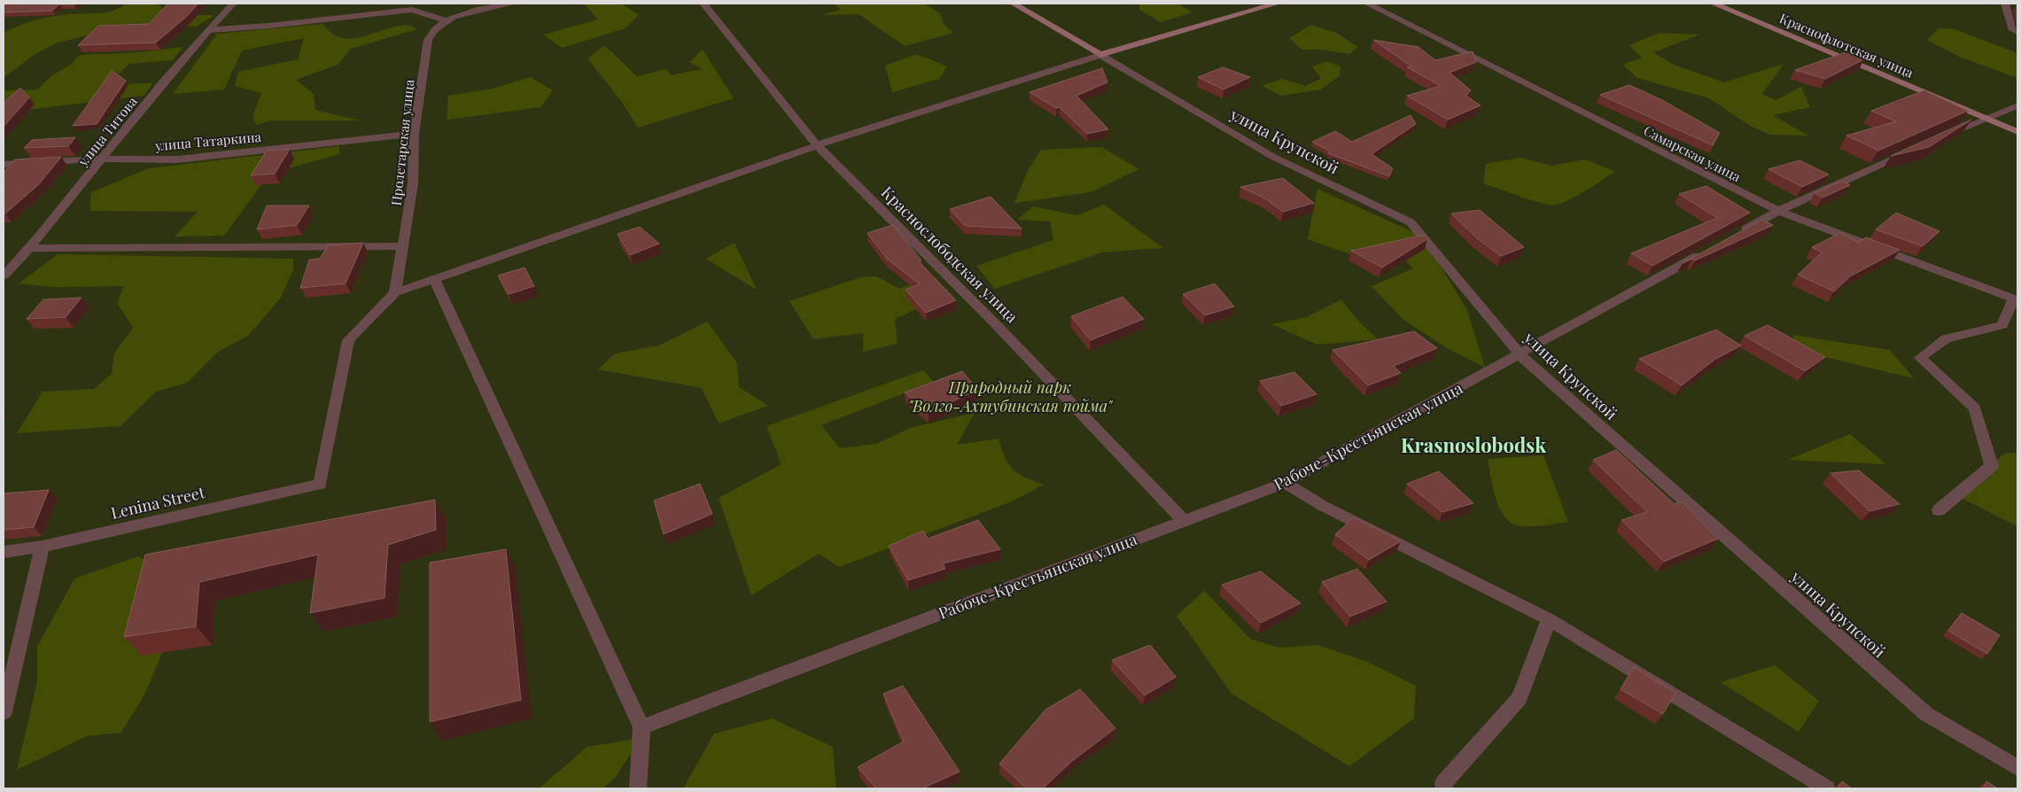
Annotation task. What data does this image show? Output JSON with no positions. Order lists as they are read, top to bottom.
{
  "streets": {
    "street": [
      "Краснофлотская улица",
      "улица Титова",
      "улица Татаркина",
      "улица Крупской",
      "Пролетарская улица",
      "Самарская улица",
      "Краснослободская улица",
      "Рабоче-Крестьянская улица",
      "Lenina Street"
    ]
  },
  "crossings": [
    ["улица Титова", "улица Татаркина"],
    ["улица Татаркина", "Пролетарская улица"],
    ["улица Крупской", "Рабоче-Крестьянская улица"],
    ["Пролетарская улица", "Lenina Street"],
    ["Краснослободская улица", "Рабоче-Крестьянская улица"]
  ],
  "districts": ["Krasnoslobodsk"],
  "parks": ["Природный парк \"Волго-Ахтубинская пойма\""]
}
